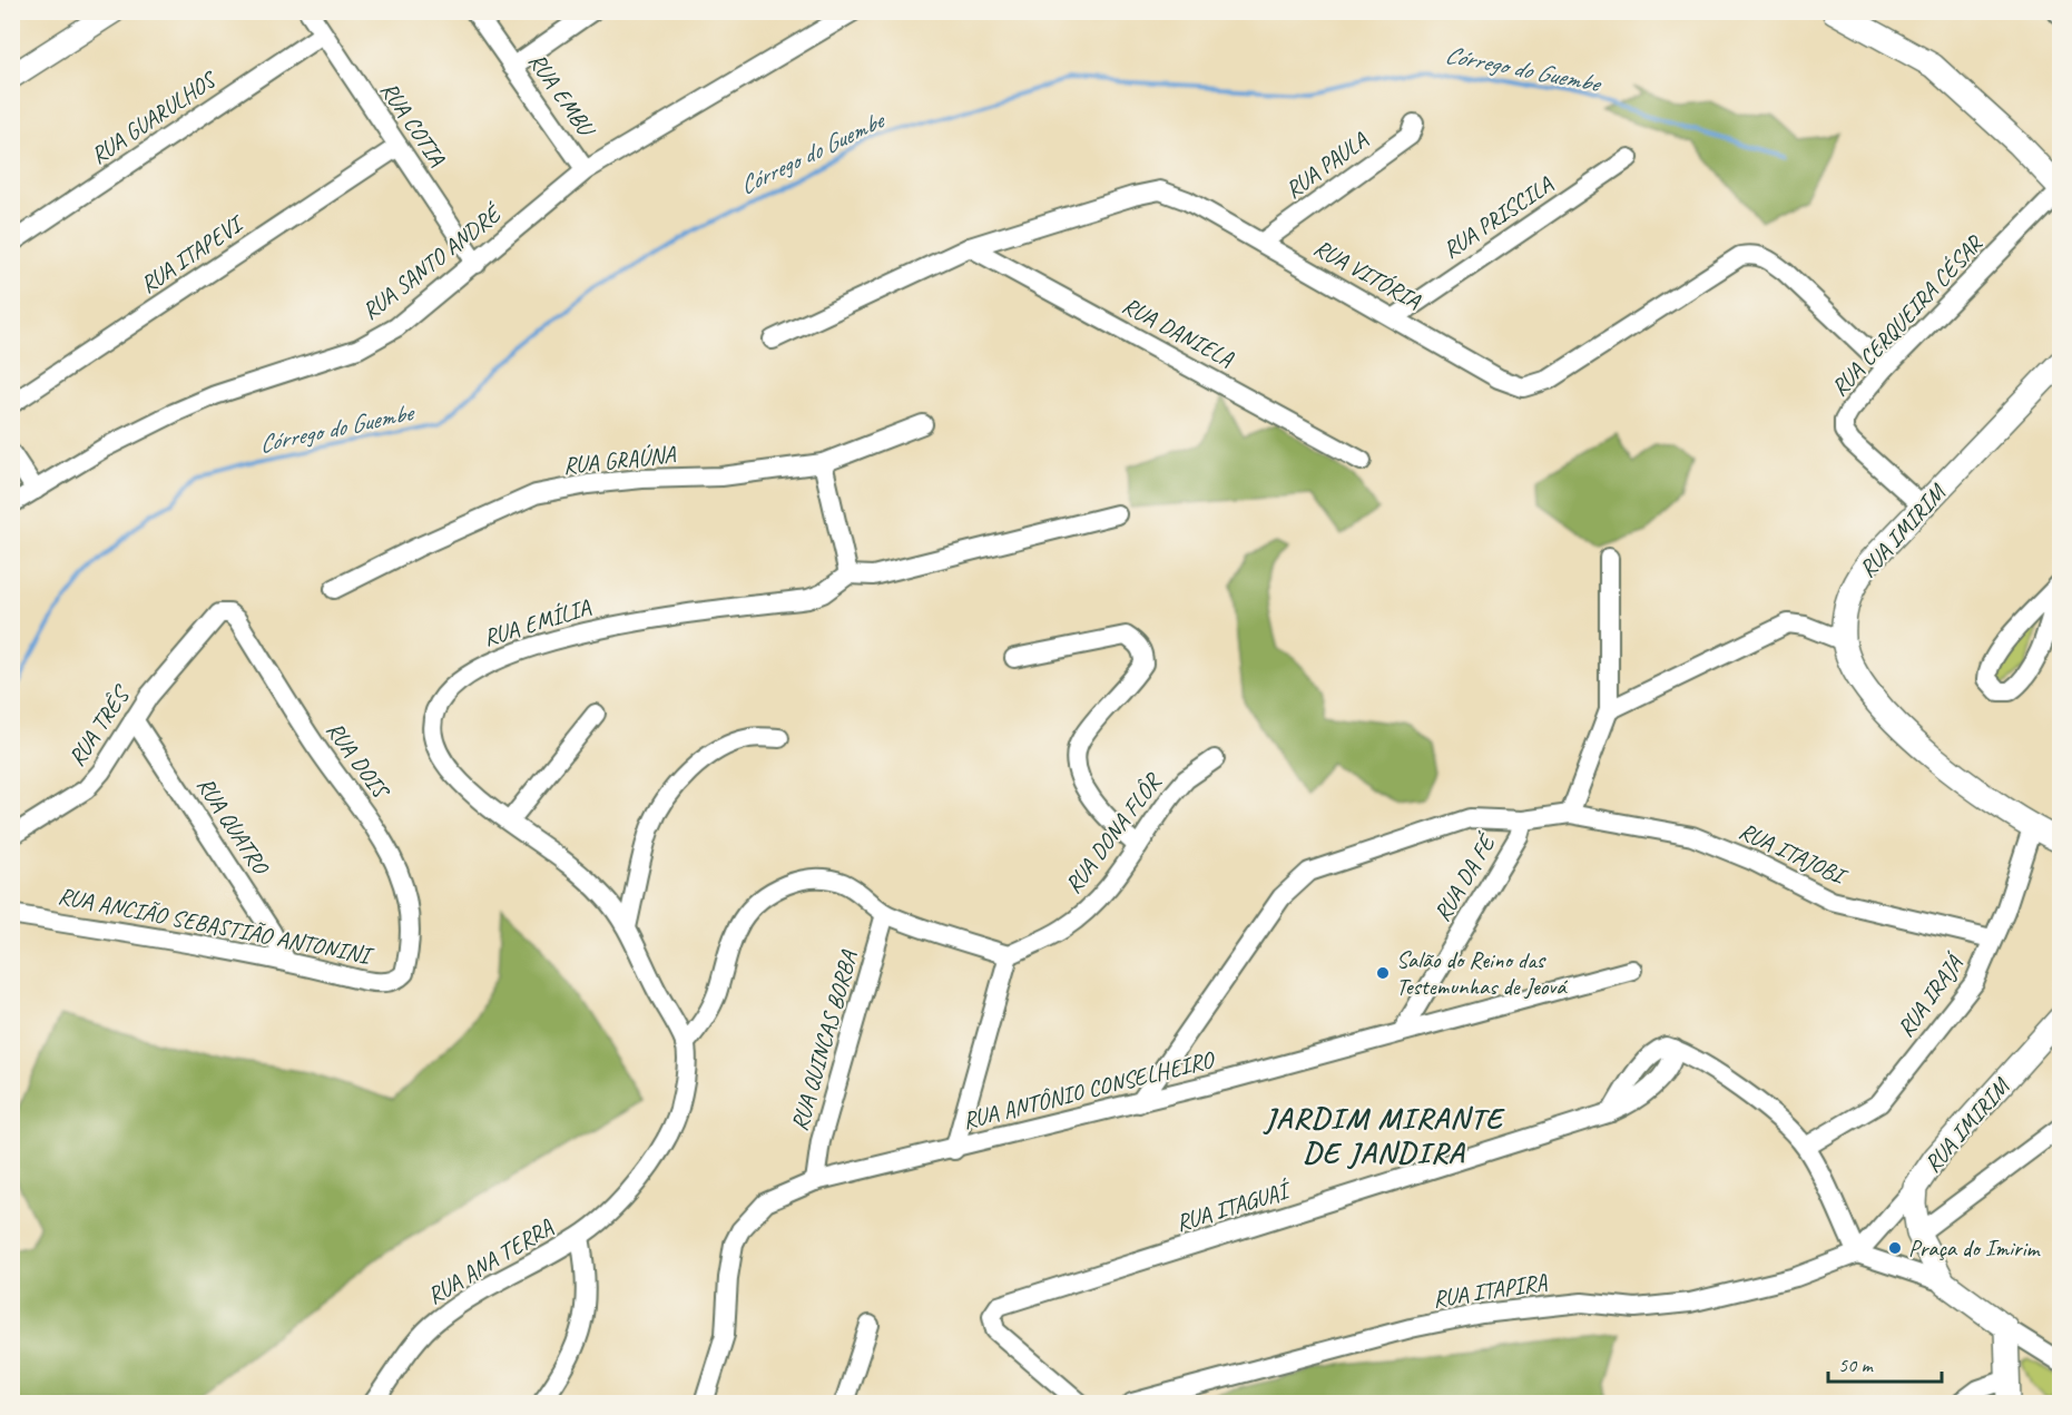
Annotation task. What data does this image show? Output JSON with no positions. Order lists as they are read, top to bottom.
{
  "streets": {
    "street": [
      "RUA EMBU",
      "RUA GUARULHOS",
      "RUA COTIA",
      "RUA PAULA",
      "RUA PRISCILA",
      "RUA ITAPEVI",
      "RUA SANTO ANDRÉ",
      "RUA VITÓRIA",
      "RUA CERQUEIRA CÉSAR",
      "RUA DANIELA",
      "RUA GRAÚNA",
      "RUA IMIRIM",
      "RUA EMÍLIA",
      "RUA TRÊS",
      "RUA DOIS",
      "RUA QUATRO",
      "RUA DONA FLÔR",
      "RUA ITAJOBI",
      "RUA DA FÉ",
      "RUA ANCIÃO SEBASTIÃO ANTONINI",
      "RUA IRAJÁ",
      "RUA QUINCAS BORBA",
      "RUA ANTÔNIO CONSELHEIRO",
      "RUA ITAGUAÍ",
      "RUA ANA TERRA",
      "RUA ITAPIRA"
    ]
  },
  "crossings": [
    ["RUA EMBU", "RUA SANTO ANDRÉ"],
    ["RUA GUARULHOS", "RUA COTIA"],
    ["RUA COTIA", "RUA ITAPEVI"],
    ["RUA COTIA", "RUA SANTO ANDRÉ"],
    ["RUA PAULA", "RUA VITÓRIA"],
    ["RUA PRISCILA", "RUA VITÓRIA"],
    ["RUA VITÓRIA", "RUA CERQUEIRA CÉSAR"],
    ["RUA VITÓRIA", "RUA DANIELA"],
    ["RUA CERQUEIRA CÉSAR", "RUA IMIRIM"],
    ["RUA IMIRIM", "RUA ITAPIRA"],
    ["RUA EMÍLIA", "RUA ANA TERRA"],
    ["RUA TRÊS", "RUA DOIS"],
    ["RUA TRÊS", "RUA QUATRO"],
    ["RUA DOIS", "RUA ANCIÃO SEBASTIÃO ANTONINI"],
    ["RUA QUATRO", "RUA ANCIÃO SEBASTIÃO ANTONINI"],
    ["RUA ITAJOBI", "RUA DA FÉ"],
    ["RUA ITAJOBI", "RUA IRAJÁ"],
    ["RUA ITAJOBI", "RUA ANTÔNIO CONSELHEIRO"],
    ["RUA DA FÉ", "RUA ANTÔNIO CONSELHEIRO"],
    ["RUA IRAJÁ", "RUA ITAGUAÍ"],
    ["RUA QUINCAS BORBA", "RUA ANTÔNIO CONSELHEIRO"],
    ["RUA ITAGUAÍ", "RUA ITAPIRA"]
  ],
  "districts": ["JARDIM MIRANTE DE JANDIRA"],
  "water": ["Córrego do Guembe"],
  "places": ["Salão do Reino das Testemunhas de Jeová", "Praça do Imirim"],
  "scale_bar": "50 m"
}
